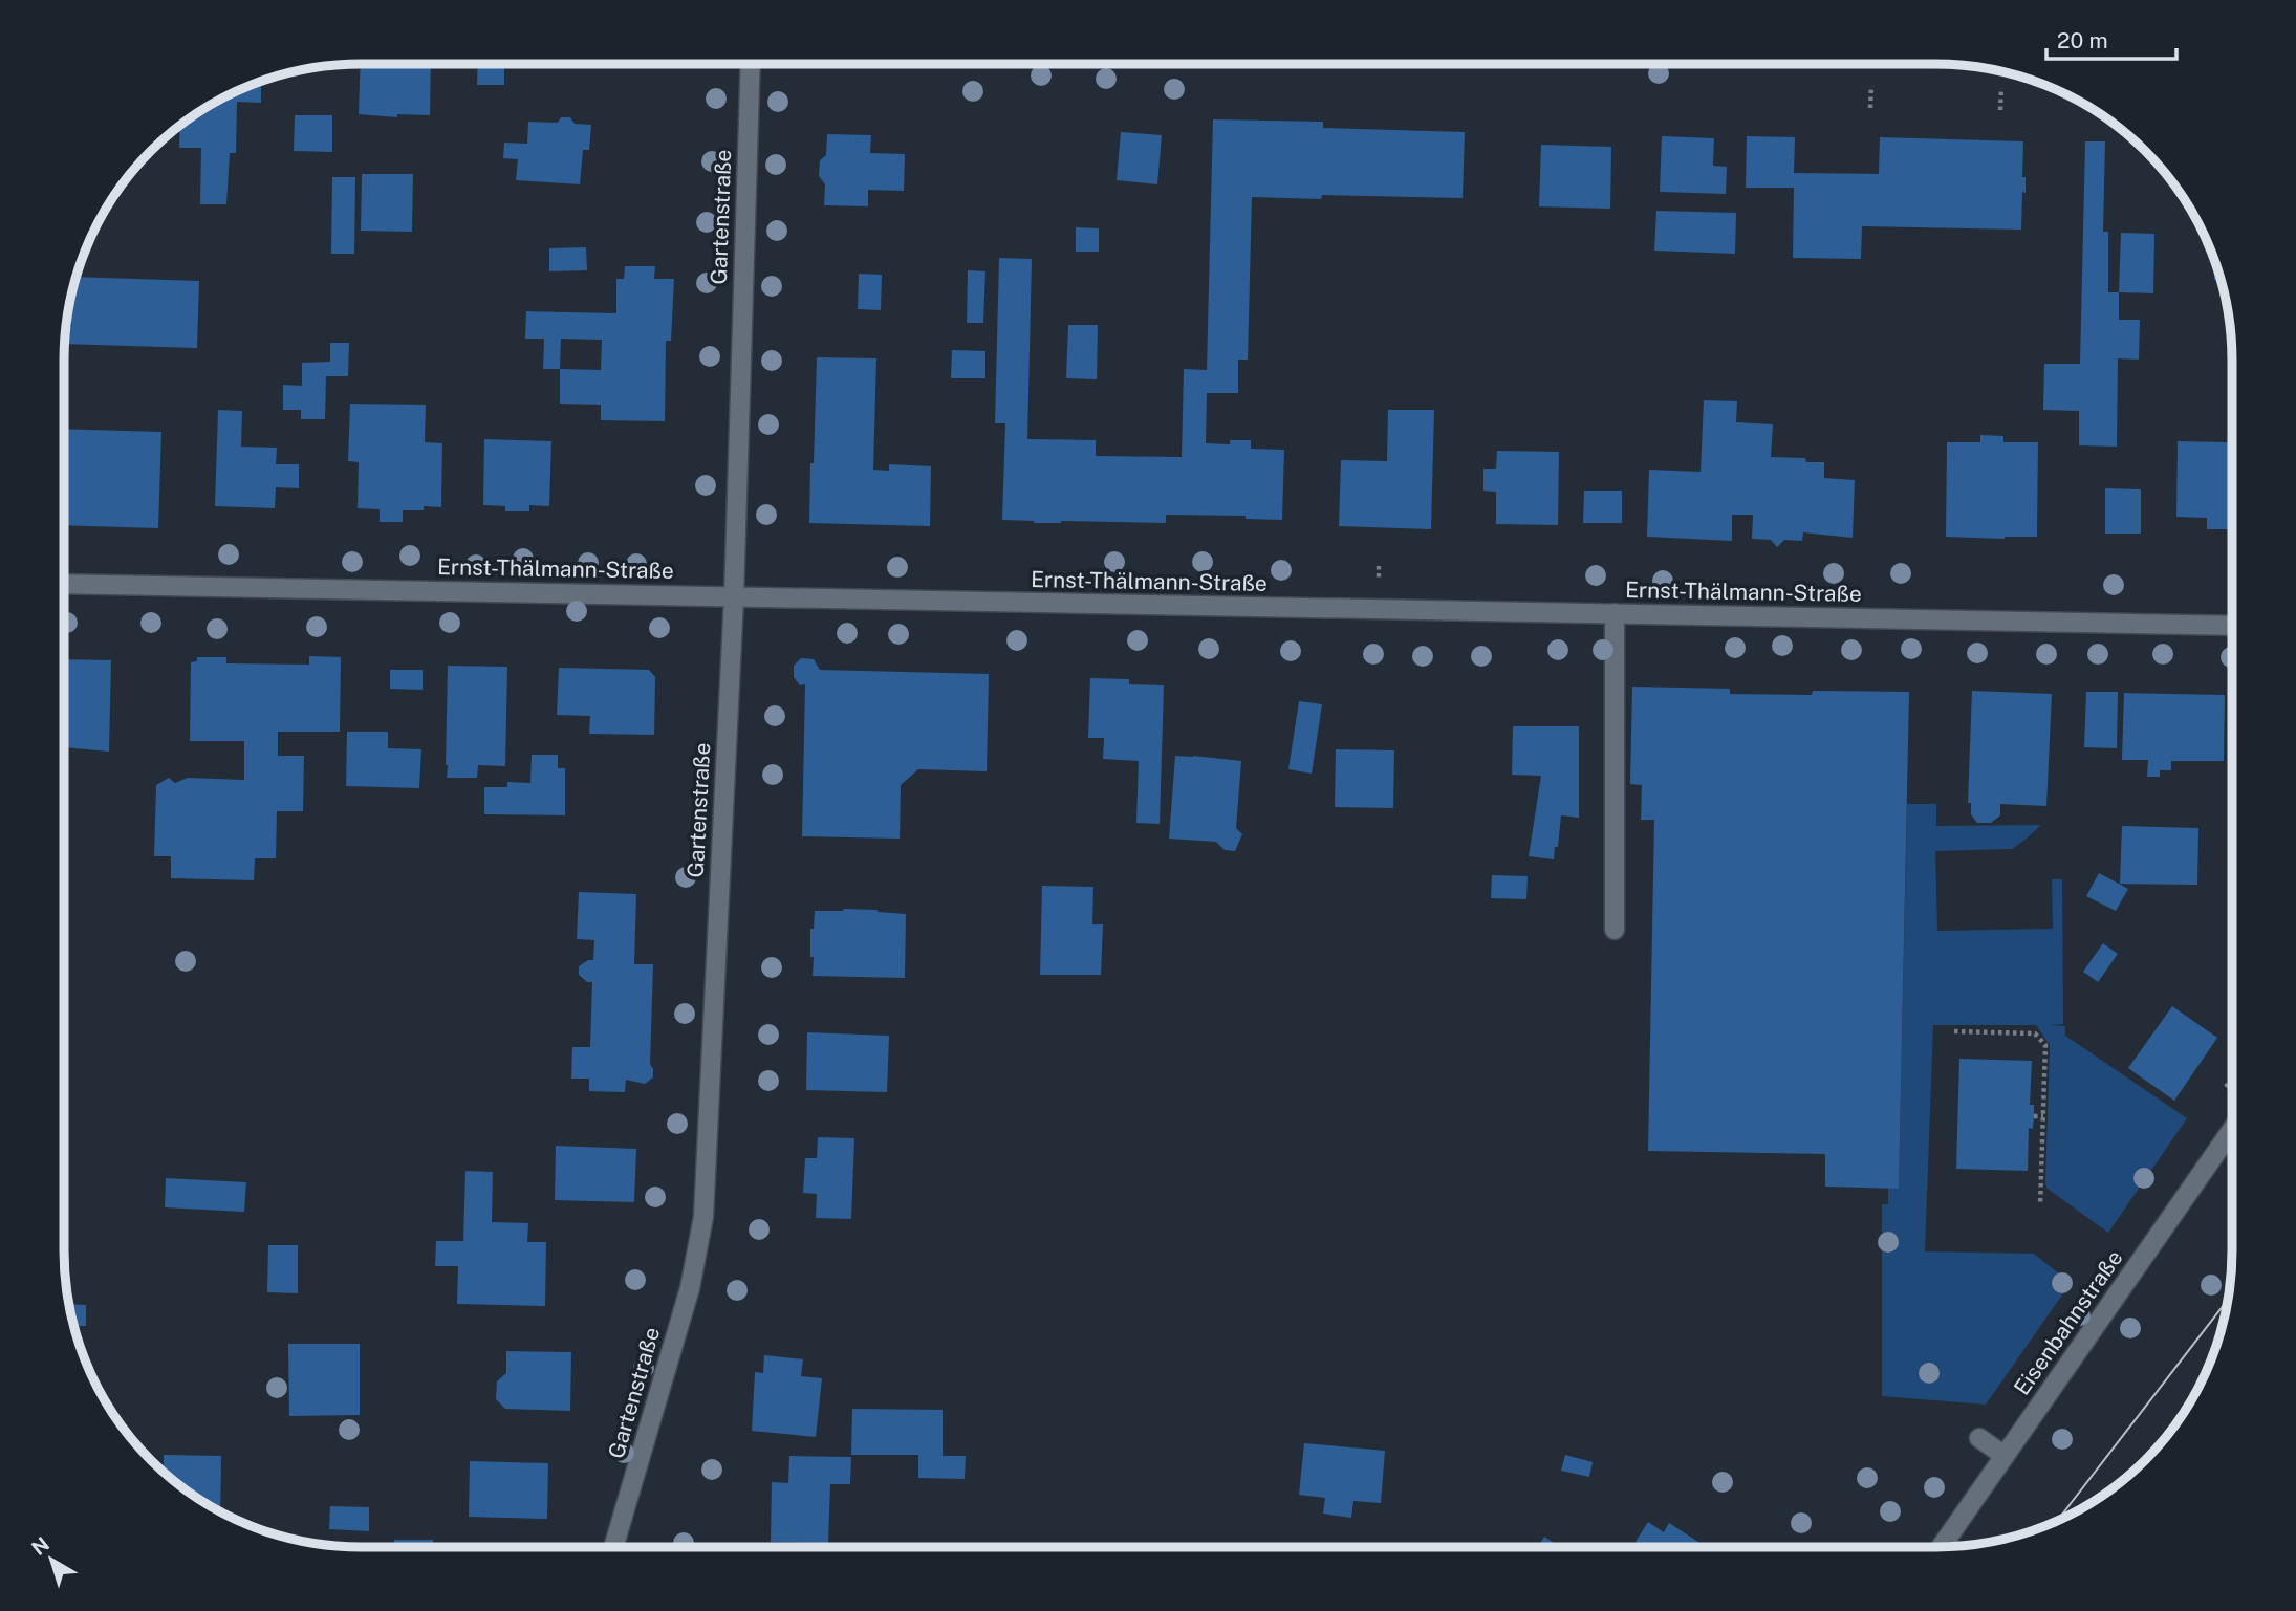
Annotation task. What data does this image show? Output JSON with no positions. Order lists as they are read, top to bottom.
{
  "streets": {
    "street": ["Gartenstraße", "Ernst-Thälmann-Straße", "Eisenbahnstraße"]
  },
  "crossings": [
    ["Gartenstraße", "Ernst-Thälmann-Straße"]
  ],
  "scale_bar": "20 m",
  "north": "top left"
}
